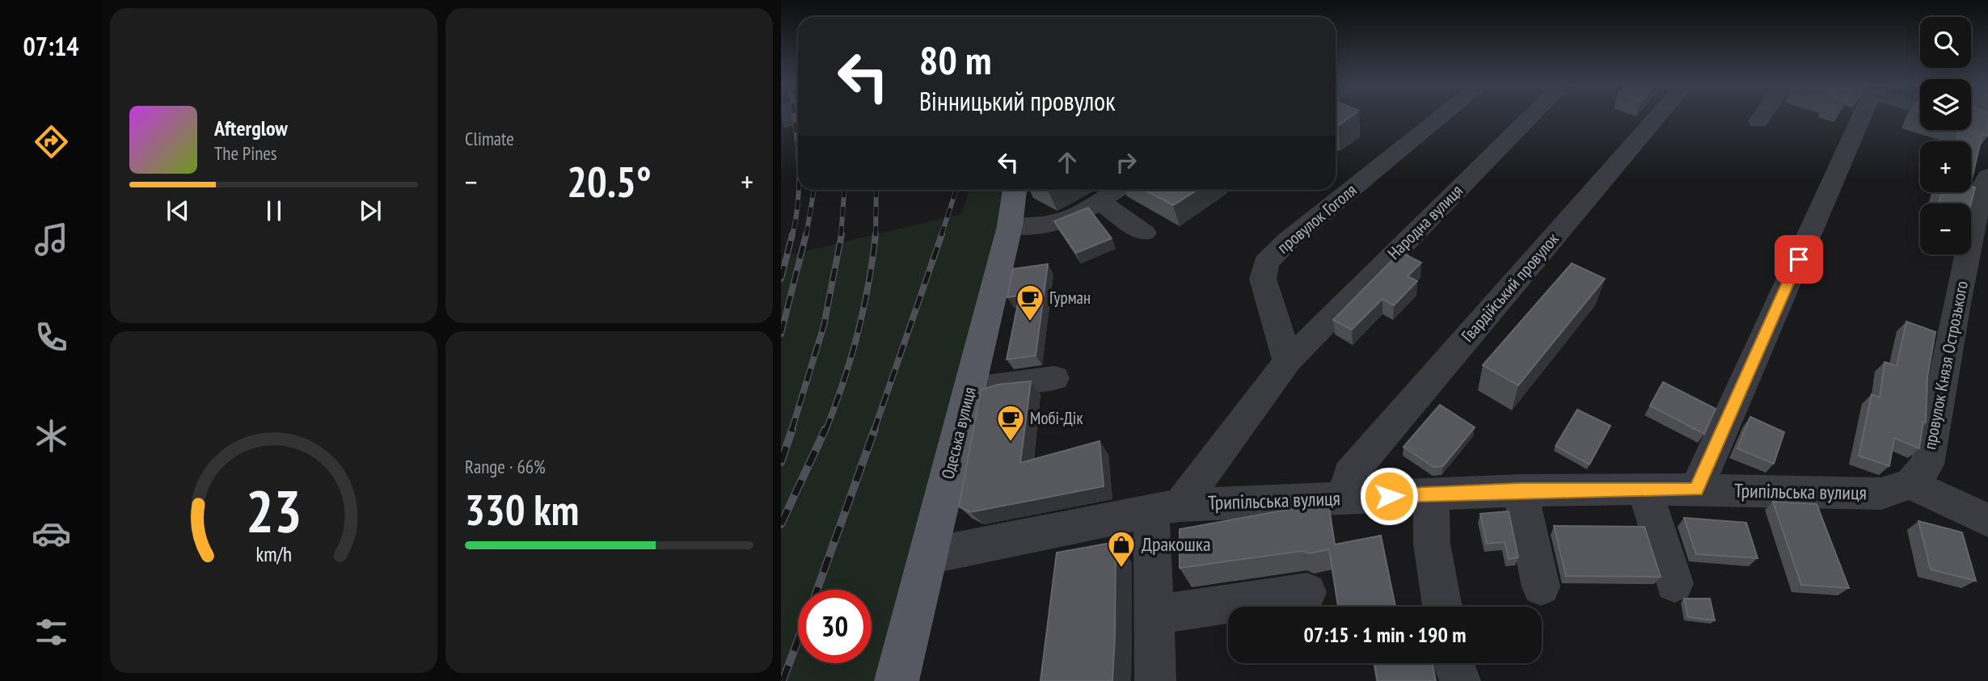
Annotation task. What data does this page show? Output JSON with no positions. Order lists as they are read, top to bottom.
{
  "streets": {
    "main road": ["Одеська вулиця"],
    "street": [
      "провулок Гоголя",
      "Народна вулиця",
      "Гвардійський провулок",
      "провулок Князя Острозького",
      "Трипільська вулиця"
    ]
  },
  "crossings": [
    ["провулок Гоголя", "Народна вулиця"],
    ["Гвардійський провулок", "Трипільська вулиця"],
    ["провулок Князя Острозького", "Трипільська вулиця"],
    ["Одеська вулиця", "Трипільська вулиця"]
  ],
  "places": {
    "cafe": ["Гурман", "Мобі-Дік"],
    "shop": ["Дракошка"]
  },
  "page": {
    "tabs": "07:14",
    "tile": [
      "Climate",
      ["Range · 66%", "330 km"]
    ],
    "map_buttons": ["+", "−"],
    "turn": ["80 m", "Вінницький провулок"],
    "song": ["Afterglow", "The Pines"],
    "heat": ["−", "20.5°", "+"],
    "limit": "30",
    "trip": "07:15 · 1 min · 190 m",
    "gauge": ["23", "km/h"]
  }
}
